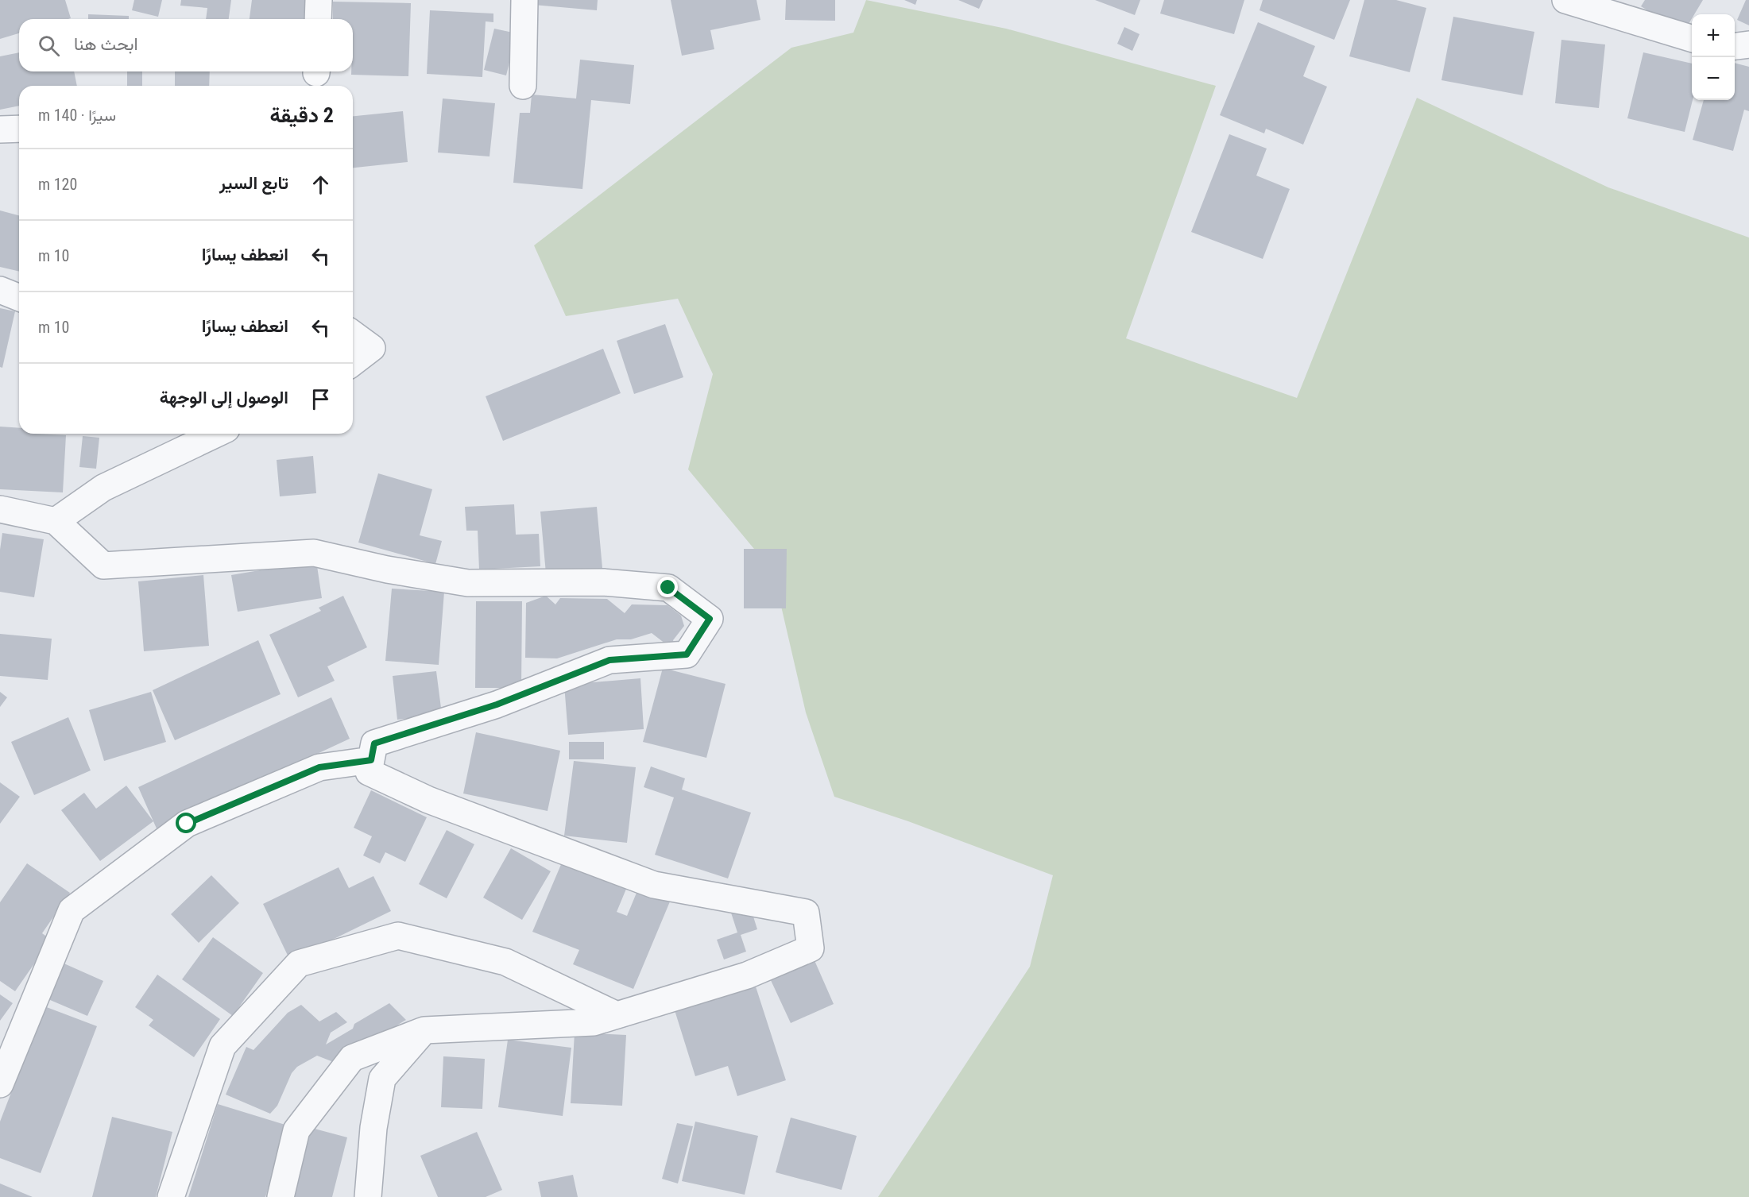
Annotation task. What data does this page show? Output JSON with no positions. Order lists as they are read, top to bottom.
{
  "page": {
    "map_buttons": ["+", "−"],
    "search": "ابحث هنا",
    "heading": ["2 دقيقة", "سيرًا · 140 m"],
    "list": [
      ["تابع السير", "120 m"],
      ["انعطف يسارًا", "10 m"],
      ["انعطف يسارًا", "10 m"],
      "الوصول إلى الوجهة"
    ]
  }
}
